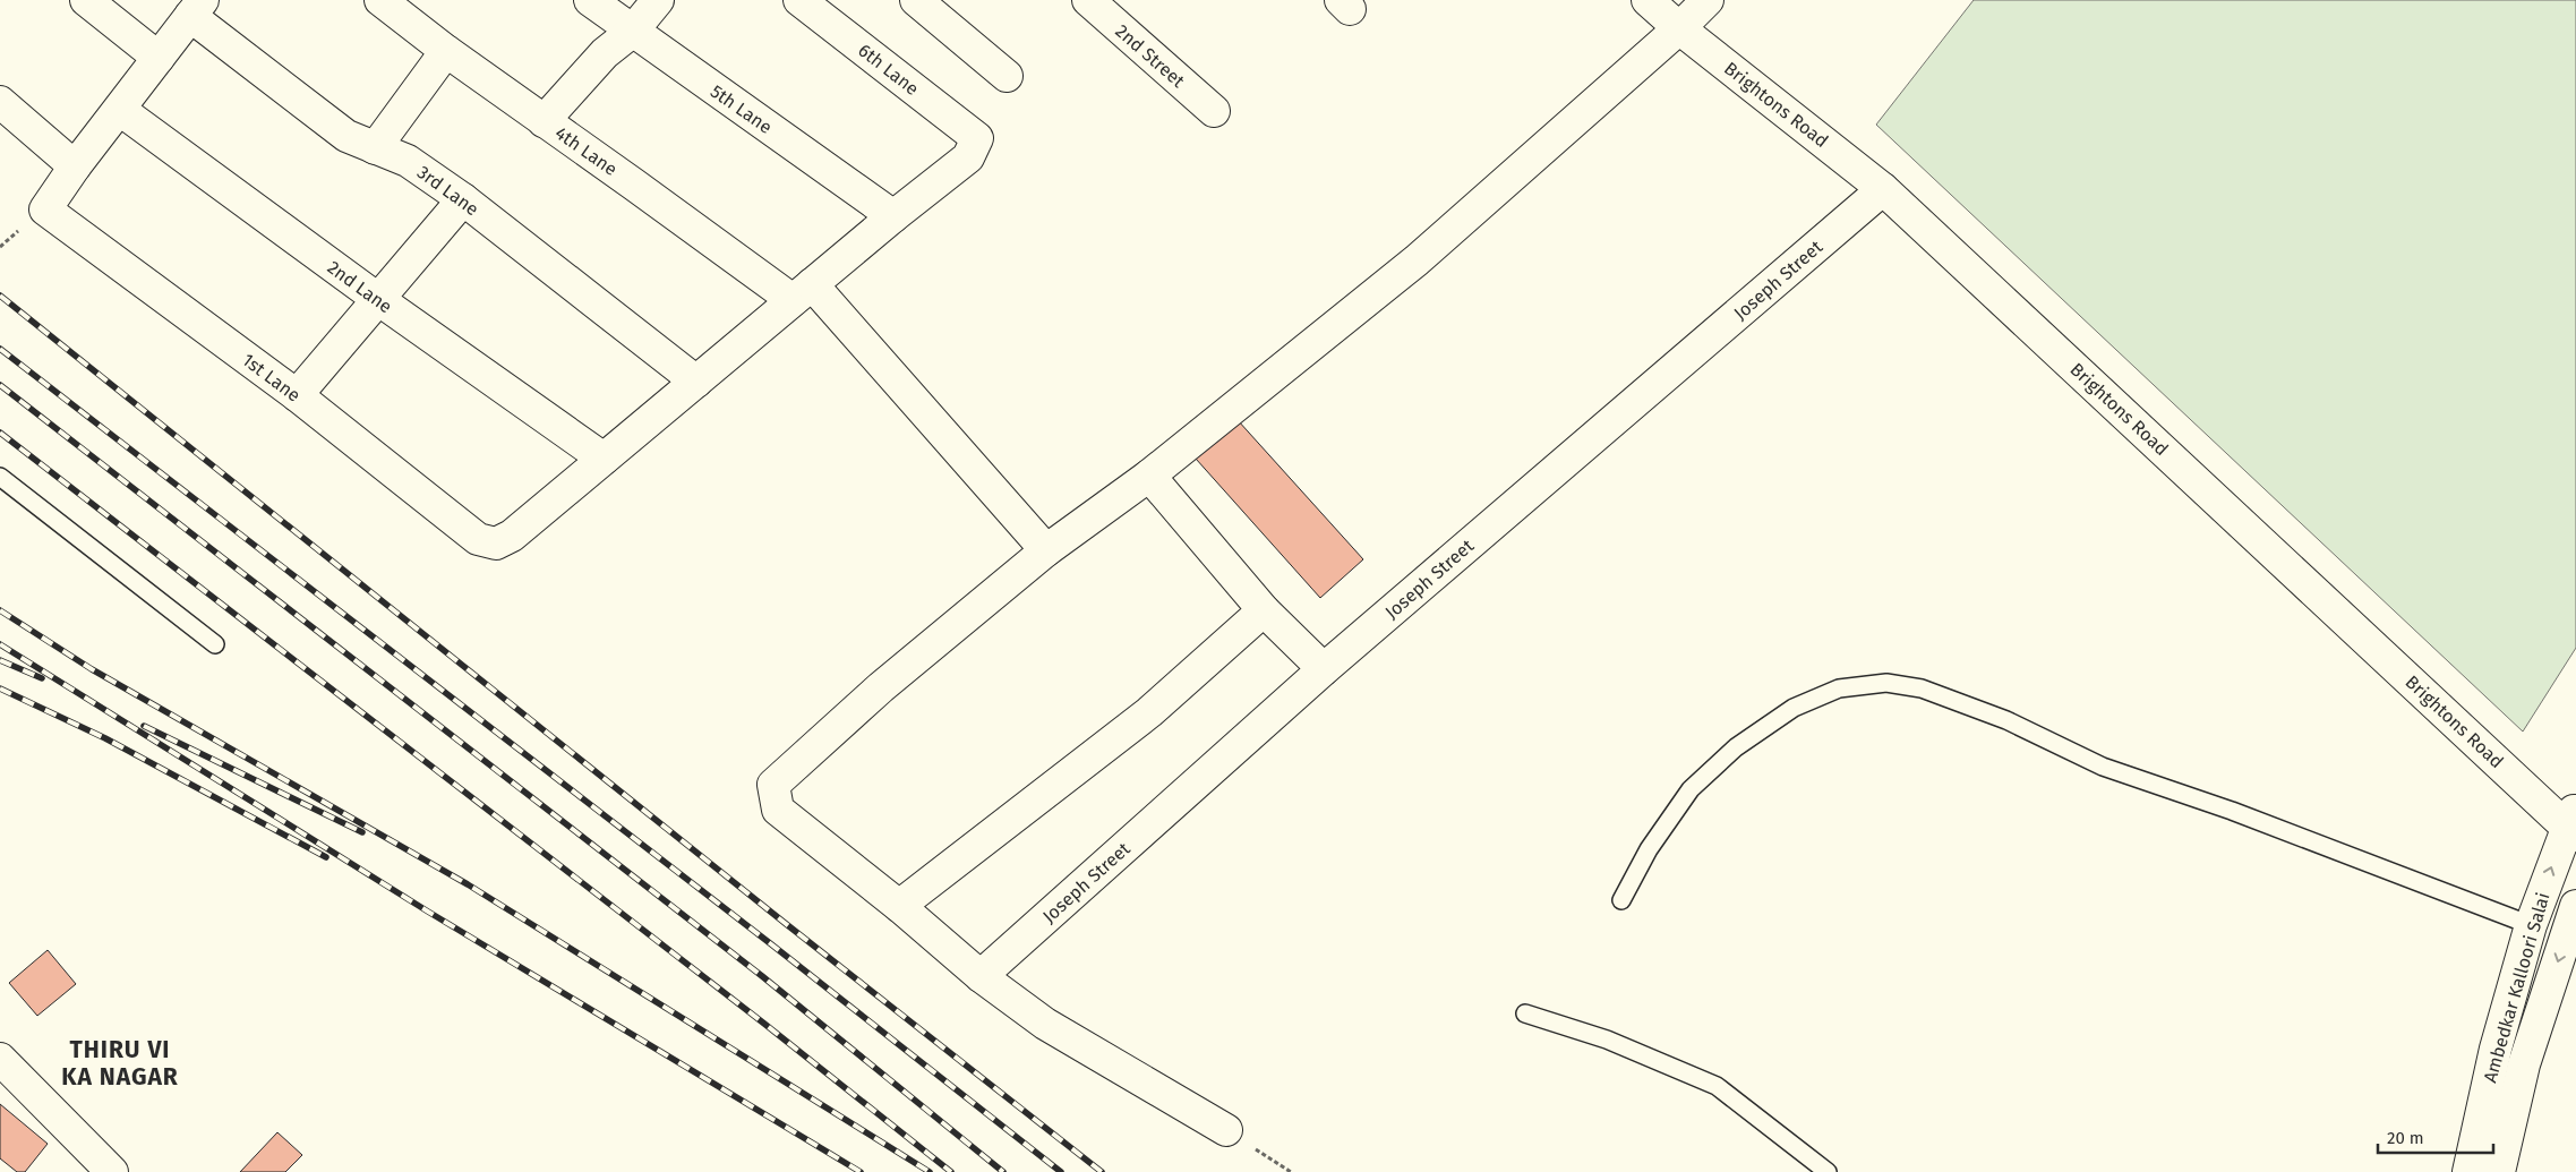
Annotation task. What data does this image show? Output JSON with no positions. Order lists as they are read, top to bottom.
{
  "streets": {
    "street": [
      "2nd Street",
      "6th Lane",
      "Brightons Road",
      "5th Lane",
      "4th Lane",
      "3rd Lane",
      "Joseph Street",
      "2nd Lane",
      "1st Lane",
      "Ambedkar Kalloori Salai"
    ]
  },
  "crossings": [
    ["6th Lane", "5th Lane"],
    ["Brightons Road", "Joseph Street"],
    ["Brightons Road", "Ambedkar Kalloori Salai"],
    ["2nd Lane", "1st Lane"]
  ],
  "districts": ["THIRU VI KA NAGAR"],
  "scale_bar": "20 m"
}
